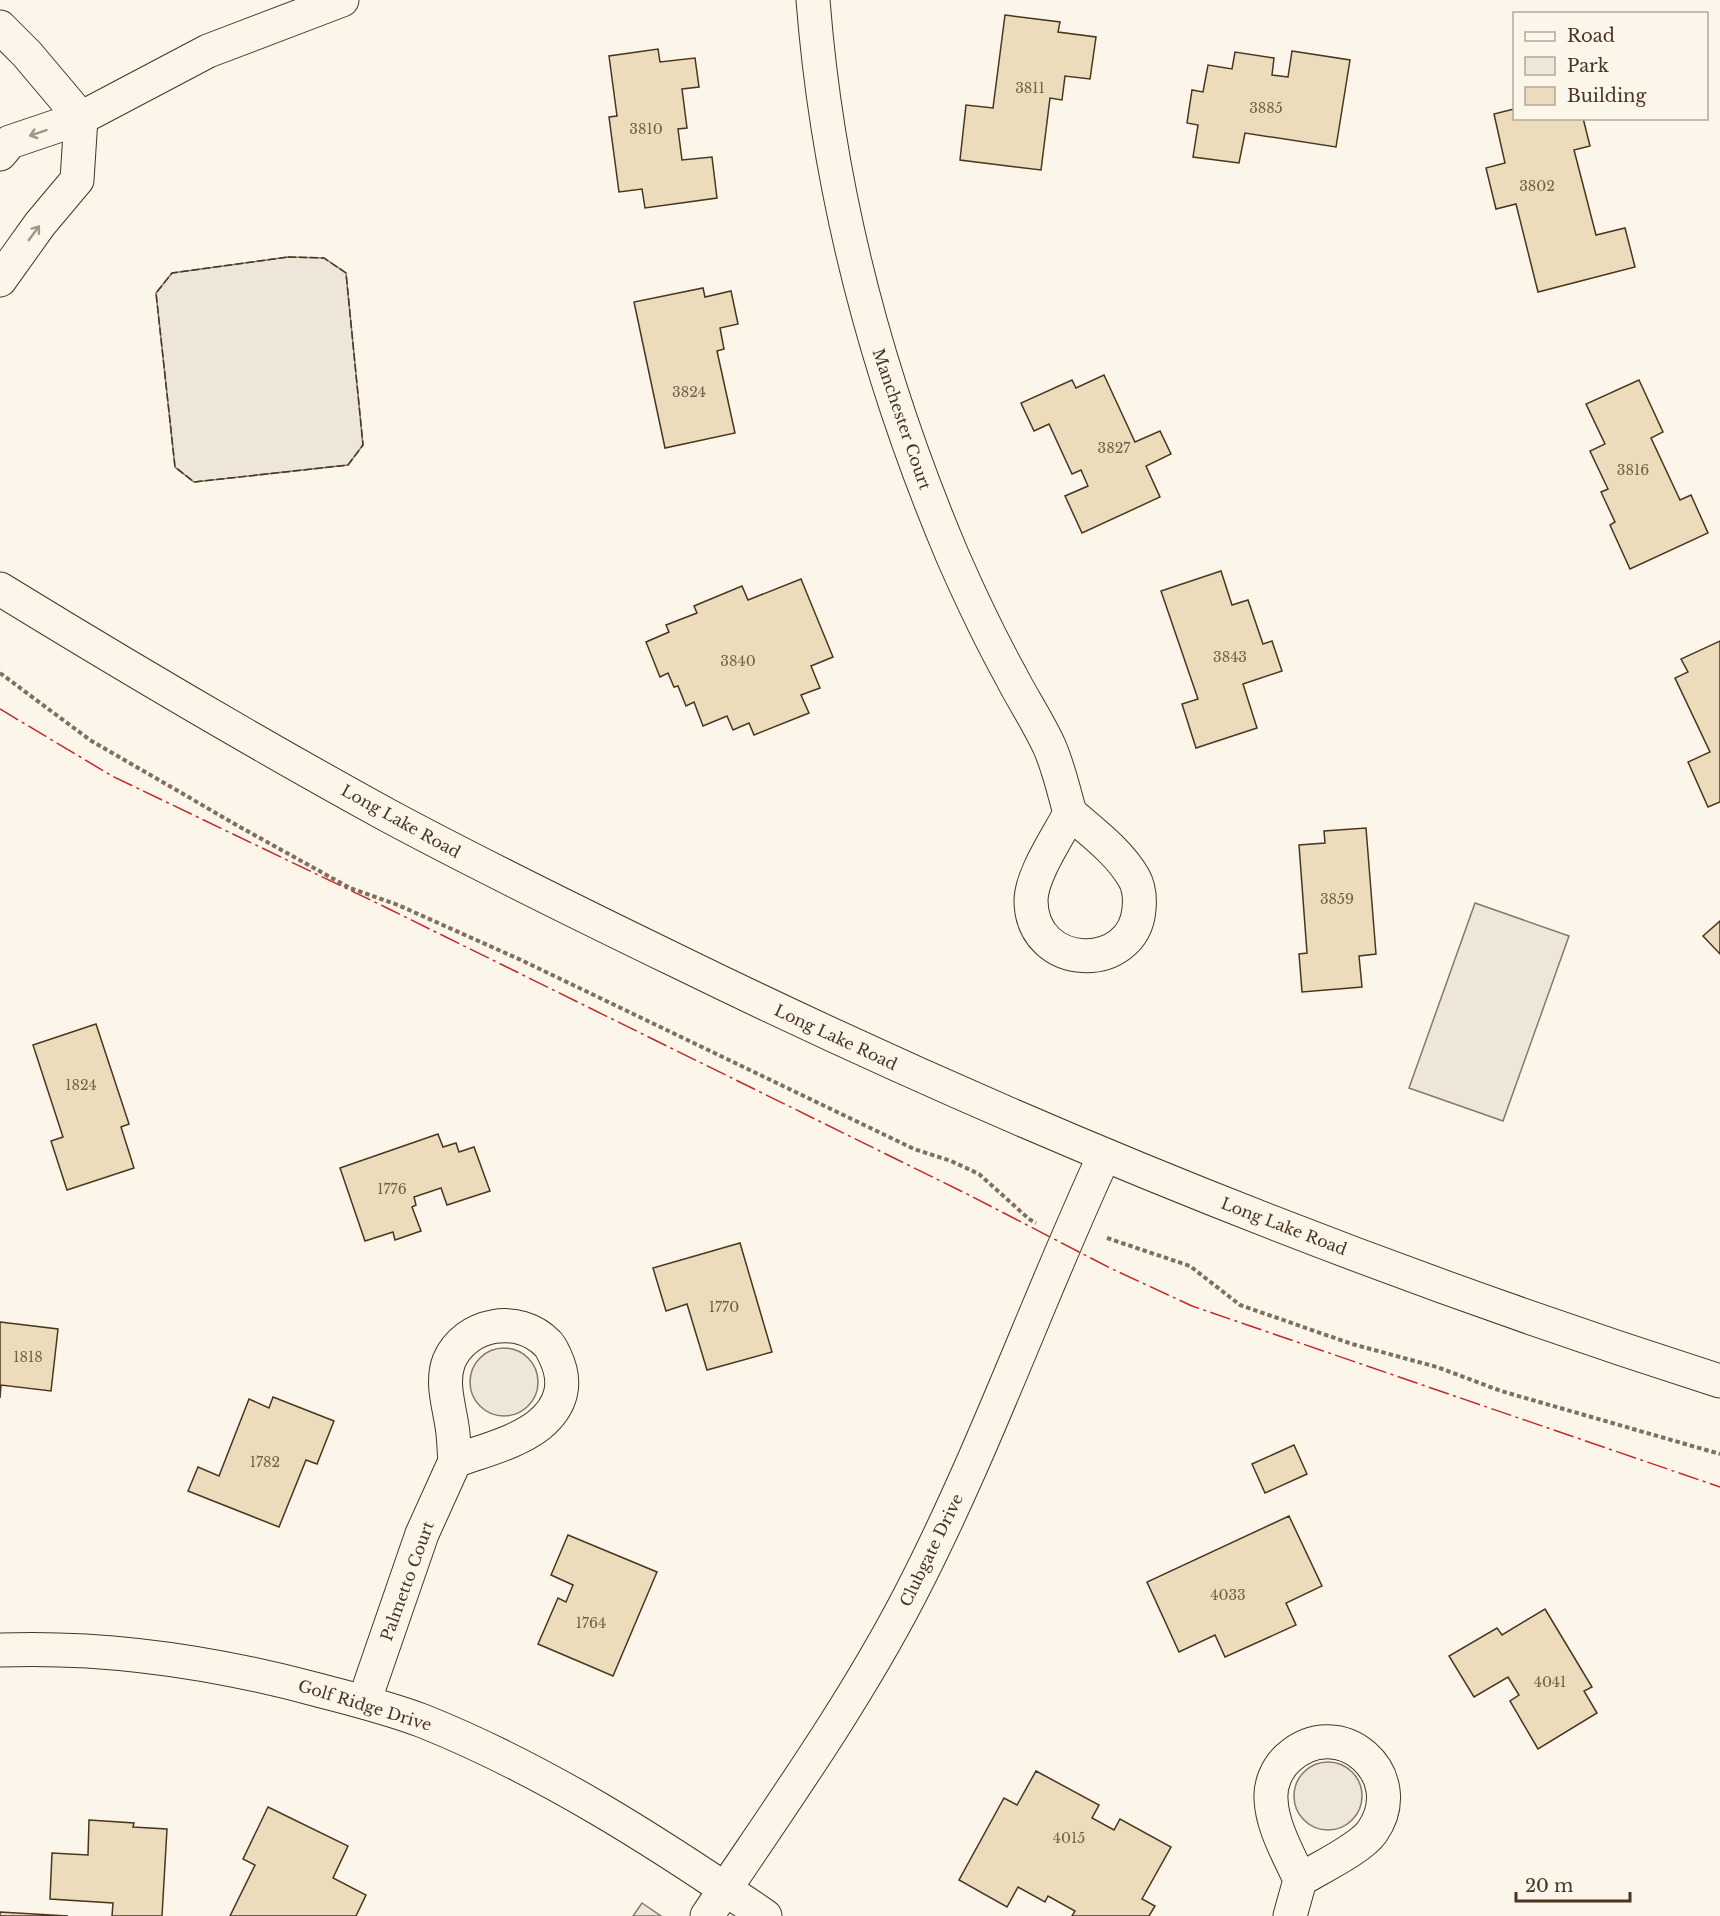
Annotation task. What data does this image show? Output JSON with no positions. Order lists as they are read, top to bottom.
{
  "streets": {
    "street": [
      "Manchester Court",
      "Long Lake Road",
      "Clubgate Drive",
      "Palmetto Court",
      "Golf Ridge Drive"
    ]
  },
  "crossings": [
    ["Long Lake Road", "Clubgate Drive"],
    ["Clubgate Drive", "Golf Ridge Drive"],
    ["Palmetto Court", "Golf Ridge Drive"]
  ],
  "house_numbers": [
    "3811",
    "3885",
    "3810",
    "3802",
    "3824",
    "3827",
    "3816",
    "3843",
    "3840",
    "3859",
    "1824",
    "1776",
    "1770",
    "1818",
    "1782",
    "4033",
    "1764",
    "4041",
    "4015"
  ],
  "legend": ["Road", "Park", "Building"],
  "scale_bar": "20 m"
}
